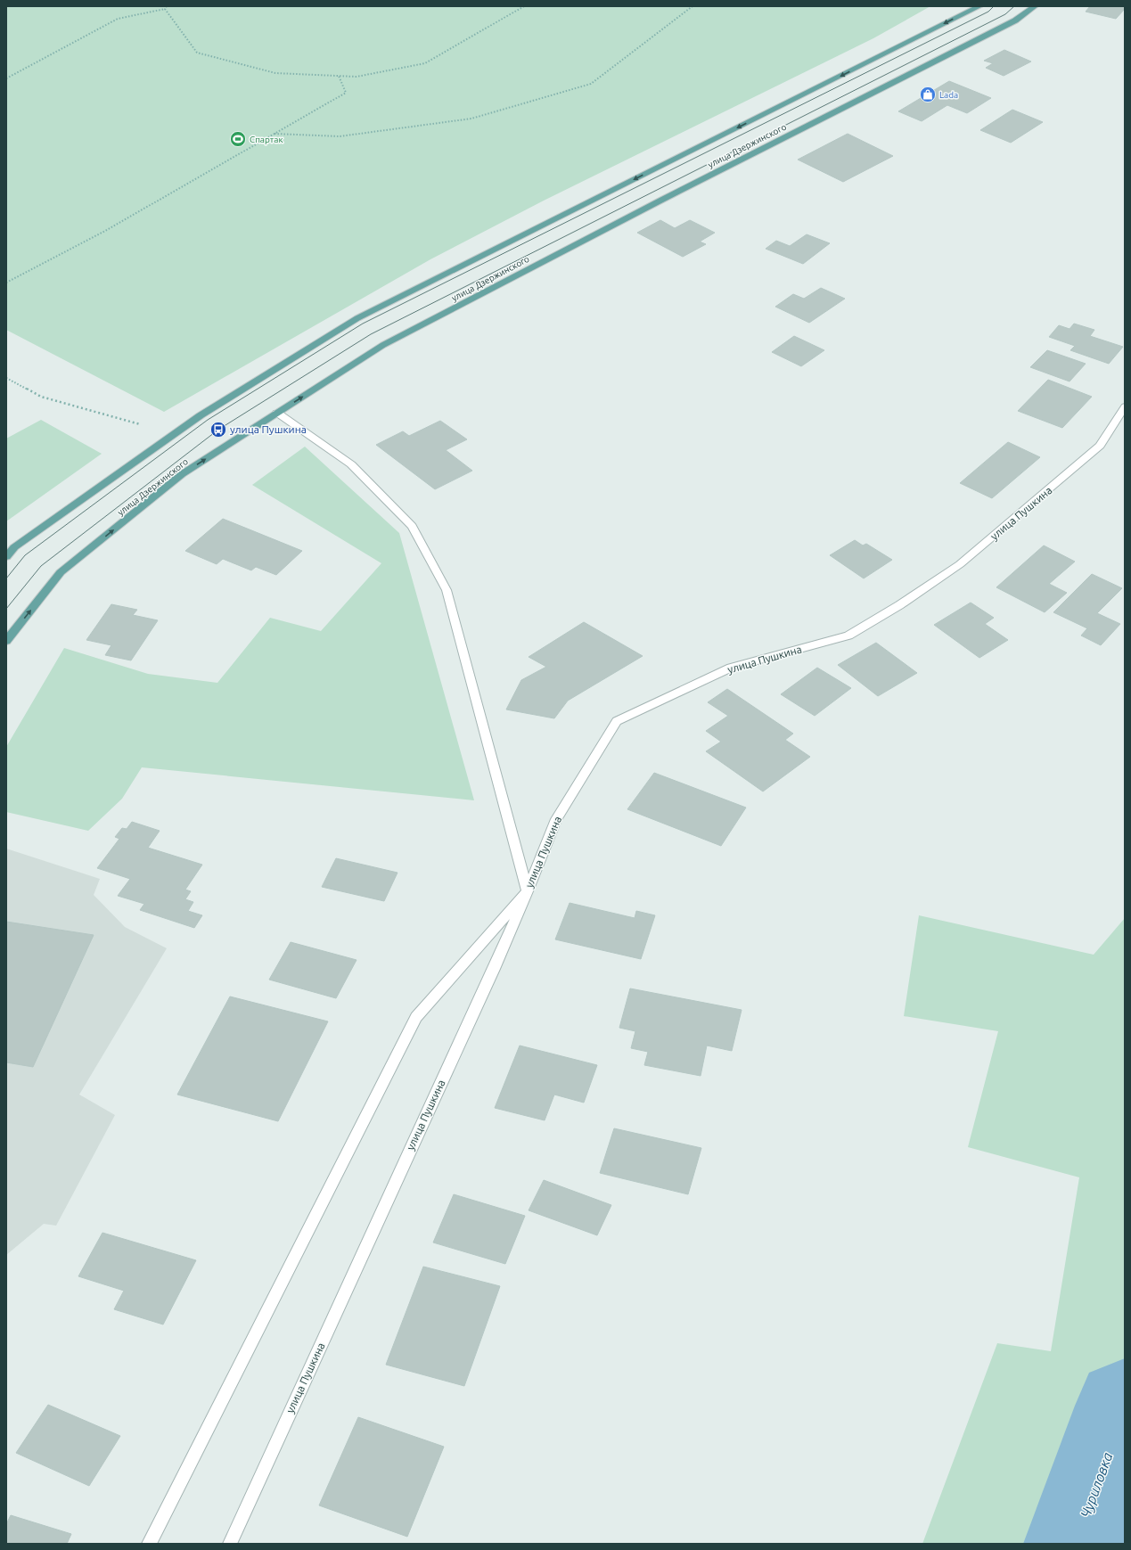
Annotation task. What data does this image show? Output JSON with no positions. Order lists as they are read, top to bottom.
{
  "streets": {
    "main road": ["улица Дзержинского"],
    "street": ["улица Пушкина"]
  },
  "water": ["Чуриловка"],
  "places": {
    "shop": ["Lada"],
    "sports": ["Спартак"],
    "bus stop": ["улица Пушкина"]
  }
}
